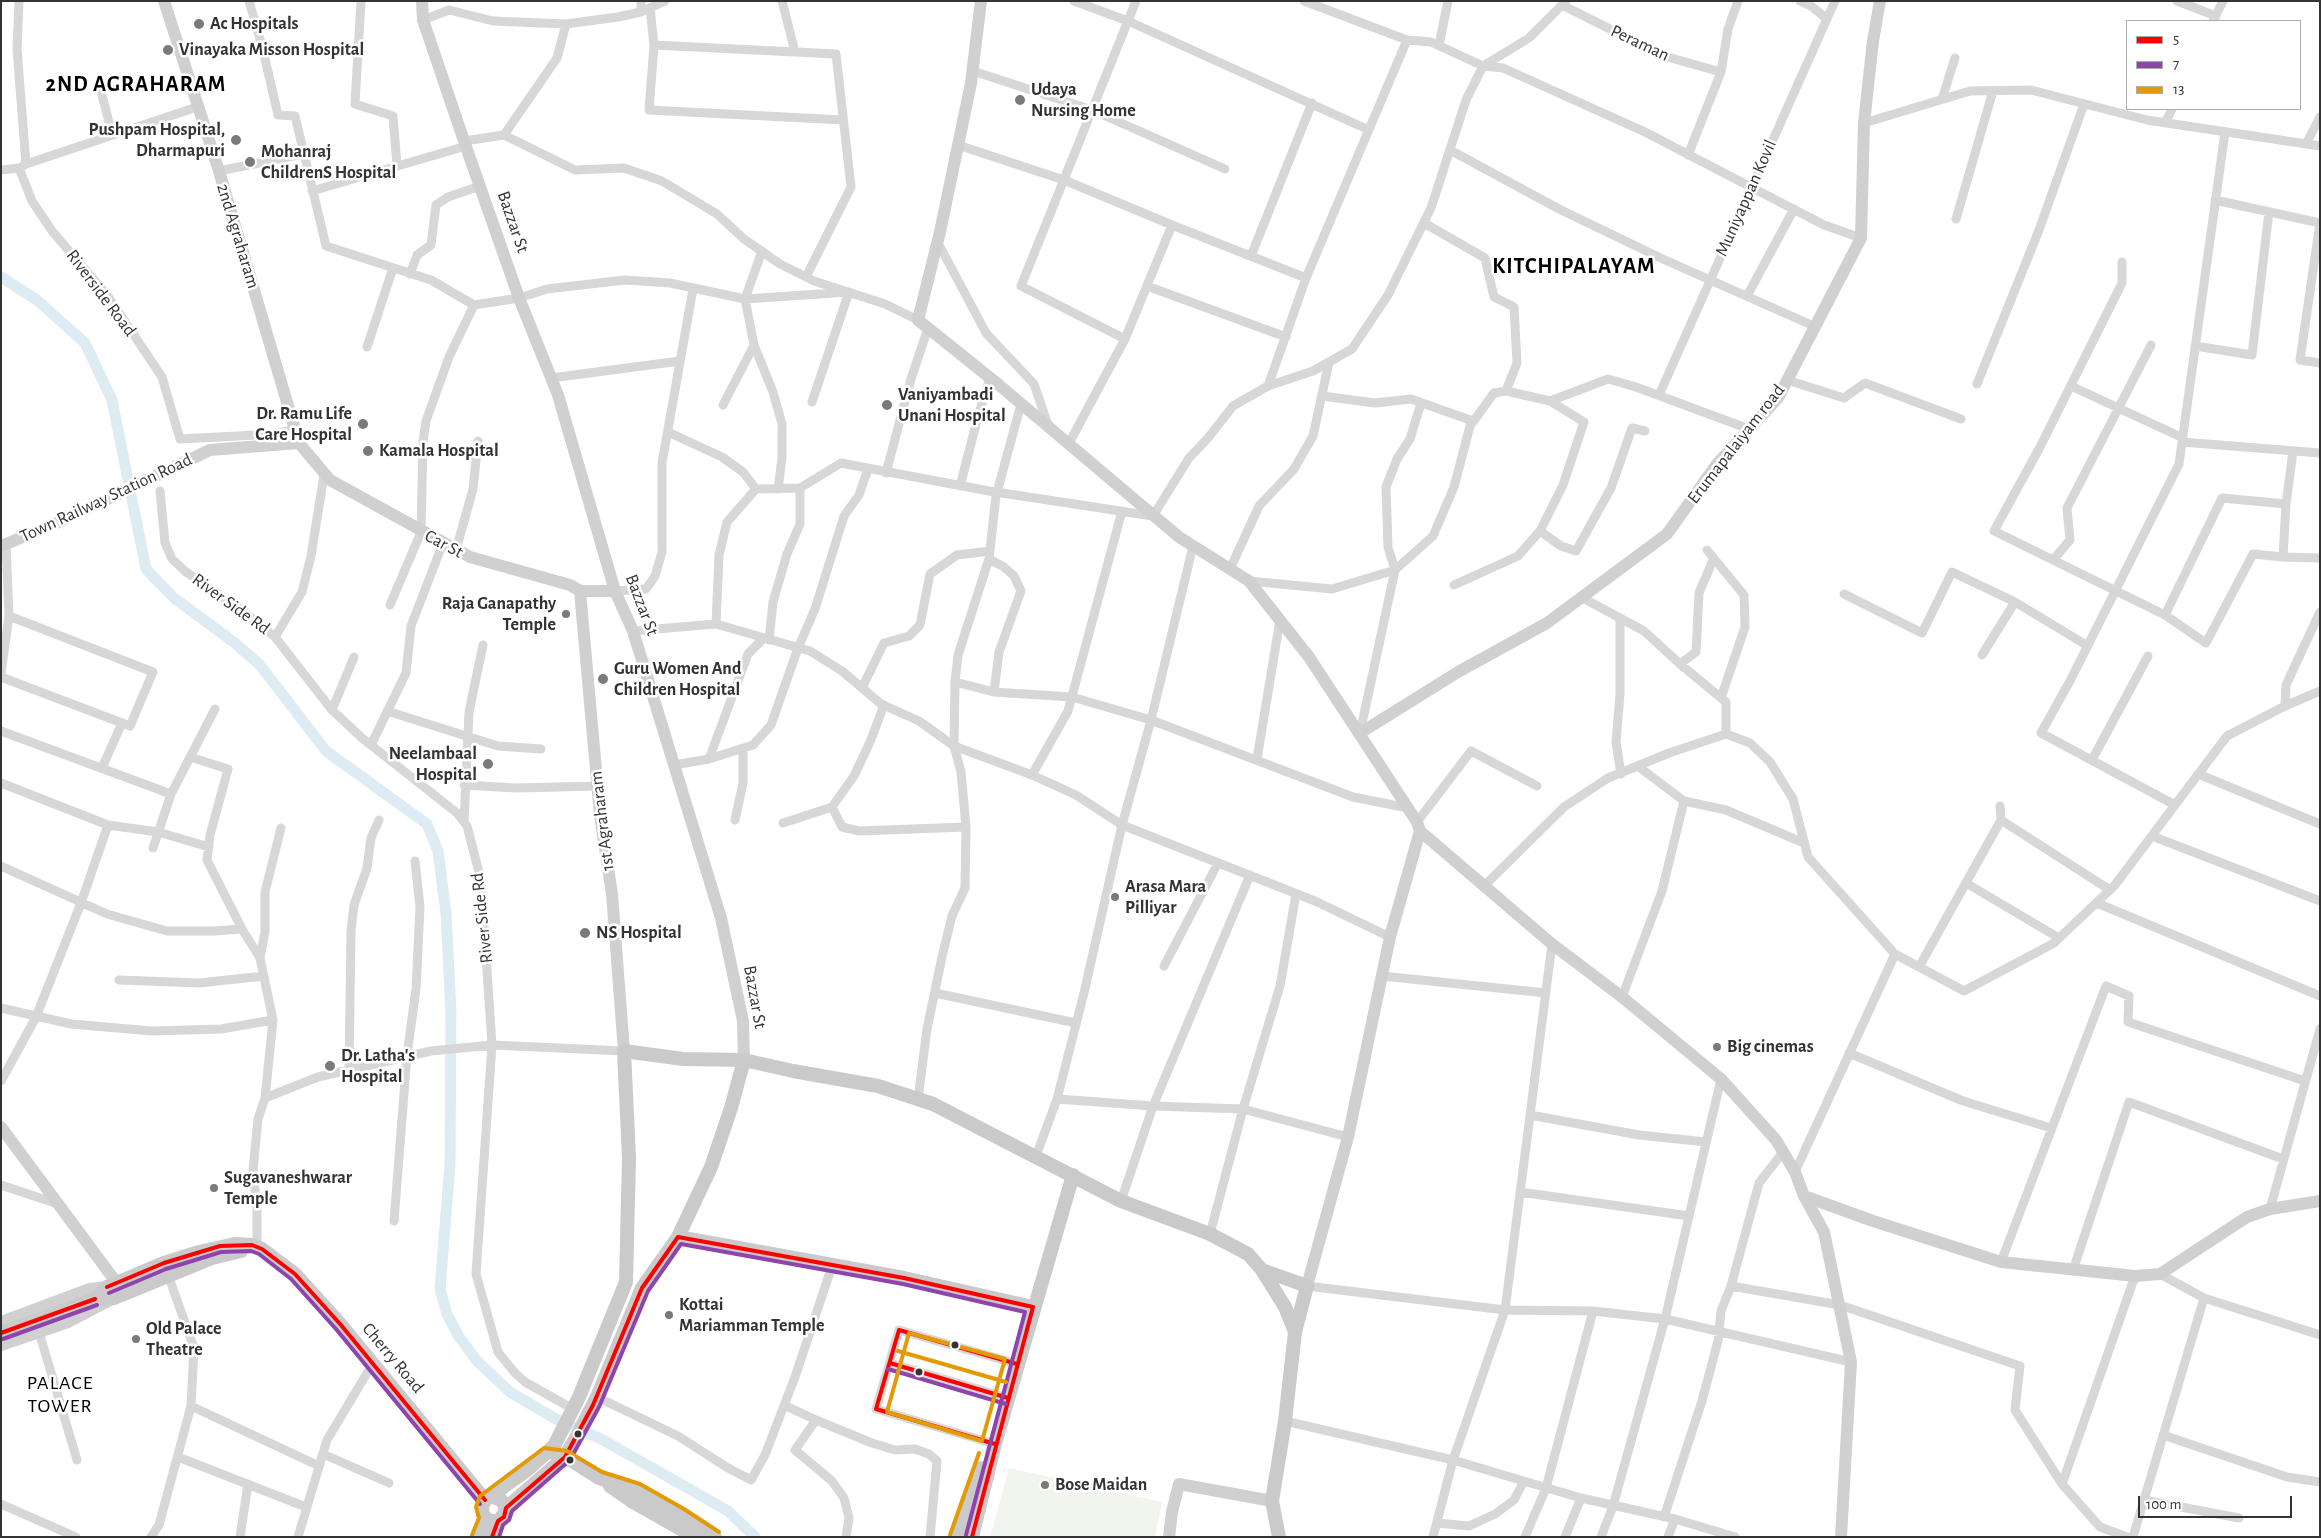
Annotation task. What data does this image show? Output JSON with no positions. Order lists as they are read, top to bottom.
{
  "streets": {
    "main road": [
      "Bazzar St",
      "2nd Agraharam",
      "Erumapalaiyam road",
      "Town Railway Station Road",
      "Car St",
      "1st Agraharam",
      "Cherry Road"
    ],
    "street": [
      "Peraman",
      "Muniyappan Kovil",
      "Riverside Road",
      "River Side Rd"
    ]
  },
  "crossings": [
    ["Bazzar St", "Car St"],
    ["2nd Agraharam", "Riverside Road"],
    ["2nd Agraharam", "Town Railway Station Road"],
    ["2nd Agraharam", "Car St"],
    ["Town Railway Station Road", "Car St"],
    ["Car St", "1st Agraharam"]
  ],
  "districts": ["2ND AGRAHARAM", "KITCHIPALAYAM", "PALACE TOWER"],
  "places": [
    "Ac Hospitals",
    "Vinayaka Misson Hospital",
    "Udaya Nursing Home",
    "Pushpam Hospital, Dharmapuri",
    "Mohanraj ChildrenS Hospital",
    "Vaniyambadi Unani Hospital",
    "Dr. Ramu Life Care Hospital",
    "Kamala Hospital",
    "Raja Ganapathy Temple",
    "Guru Women And Children Hospital",
    "Neelambaal Hospital",
    "Arasa Mara Pilliyar",
    "NS Hospital",
    "Big cinemas",
    "Dr. Latha's Hospital",
    "Sugavaneshwarar Temple",
    "Kottai Mariamman Temple",
    "Old Palace Theatre",
    "Bose Maidan"
  ],
  "lines": ["transit line 5", "transit line 7", "transit line 13"],
  "legend": ["5", "7", "13"],
  "scale_bar": "100 m"
}
